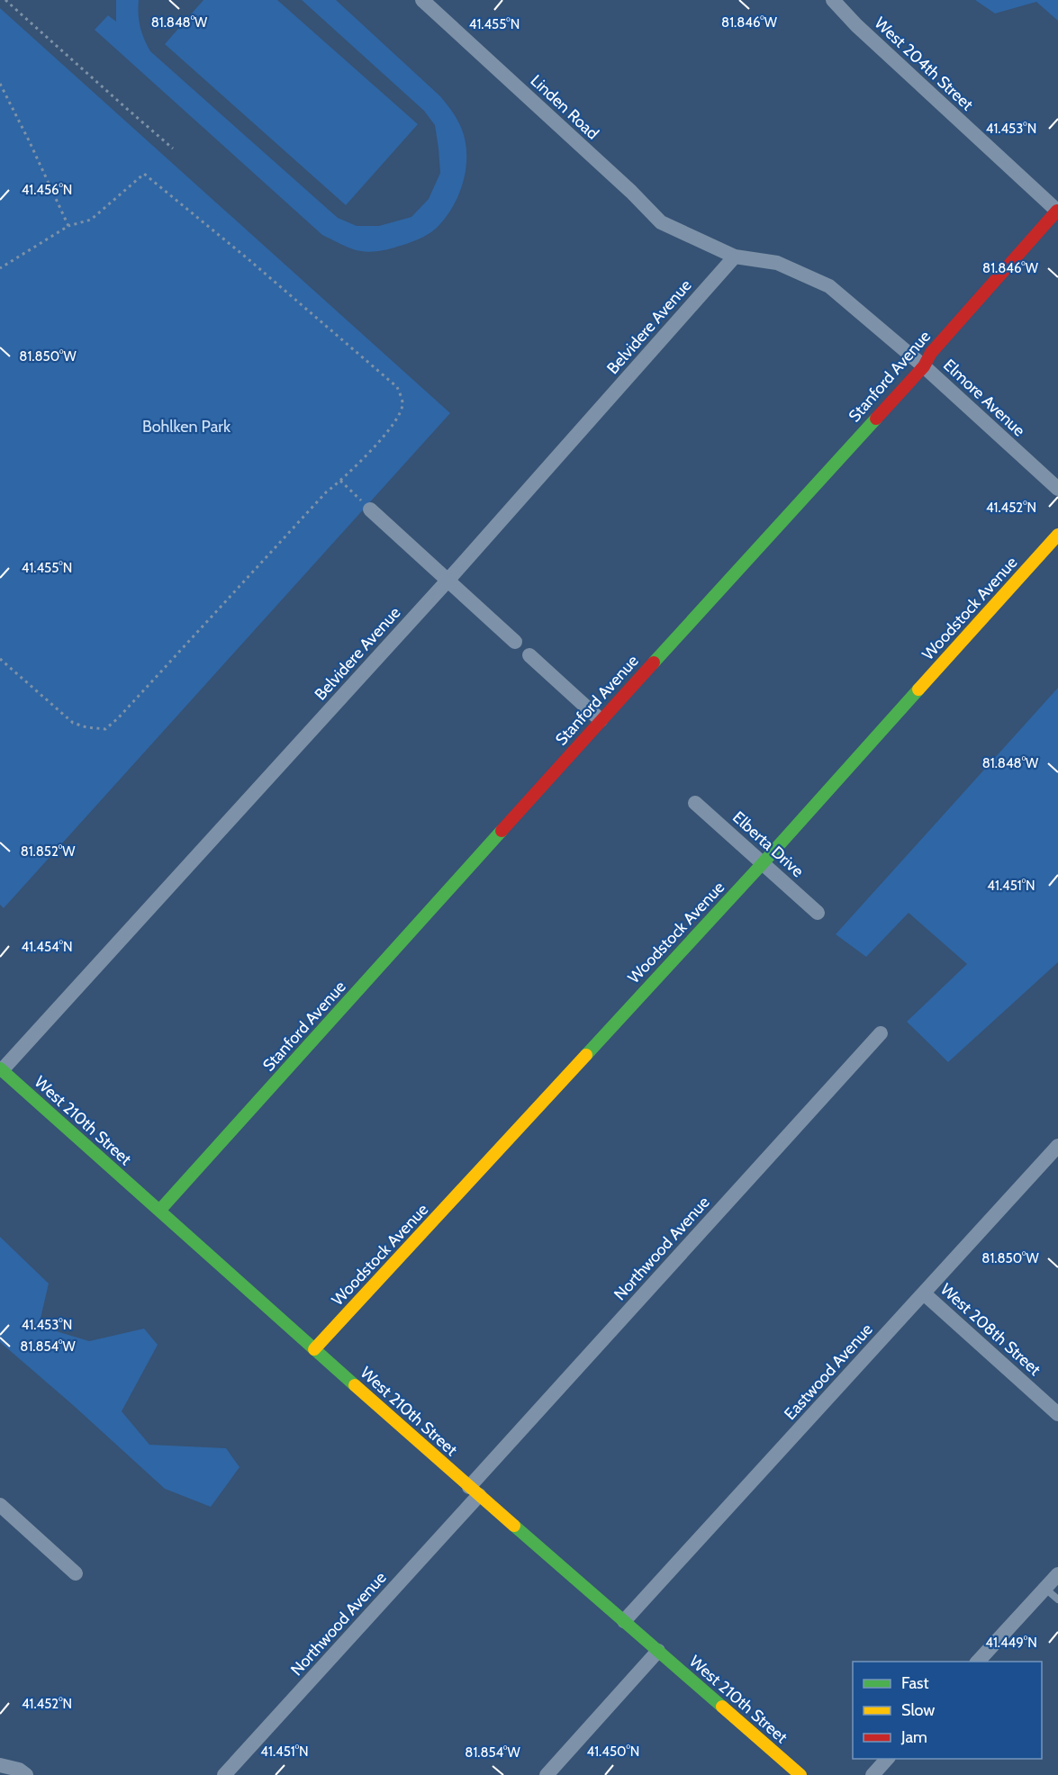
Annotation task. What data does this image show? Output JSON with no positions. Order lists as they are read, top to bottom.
{
  "streets": {
    "street": [
      "West 204th Street",
      "Linden Road",
      "Belvidere Avenue",
      "Stanford Avenue",
      "Elmore Avenue",
      "Woodstock Avenue",
      "Elberta Drive",
      "West 210th Street",
      "Northwood Avenue",
      "West 208th Street",
      "Eastwood Avenue"
    ]
  },
  "crossings": [
    ["West 204th Street", "Stanford Avenue"],
    ["Linden Road", "Elmore Avenue"],
    ["Belvidere Avenue", "Elmore Avenue"],
    ["Belvidere Avenue", "West 210th Street"],
    ["Stanford Avenue", "Elmore Avenue"],
    ["Stanford Avenue", "West 210th Street"],
    ["Woodstock Avenue", "Elberta Drive"],
    ["Woodstock Avenue", "West 210th Street"],
    ["West 210th Street", "Northwood Avenue"],
    ["West 210th Street", "Eastwood Avenue"],
    ["West 208th Street", "Eastwood Avenue"]
  ],
  "parks": ["Bohlken Park"],
  "legend": ["Fast", "Slow", "Jam"],
  "coordinates": [
    "81.848°W",
    "81.846°W",
    "41.455°N",
    "41.453°N",
    "41.456°N",
    "81.850°W",
    "41.452°N",
    "81.852°W",
    "41.451°N",
    "41.454°N",
    "81.854°W",
    "41.449°N",
    "41.450°N"
  ]
}
